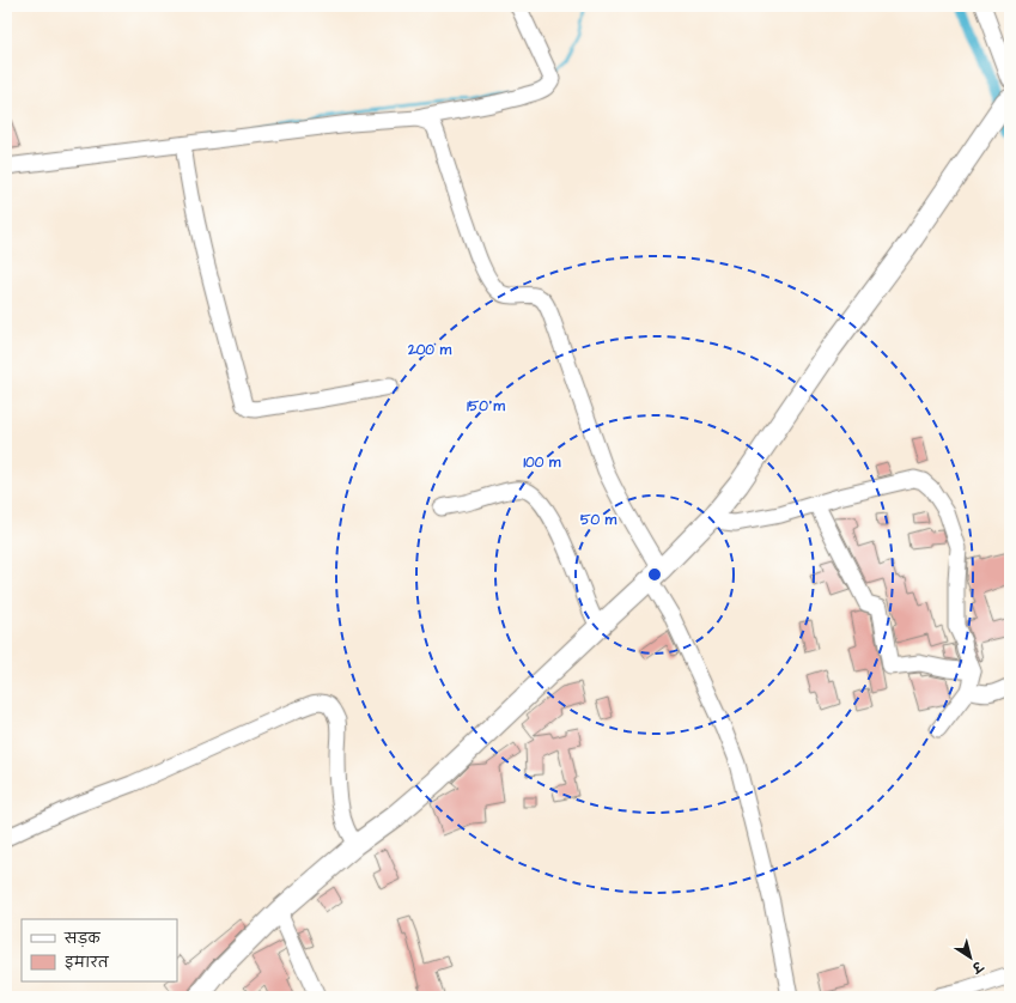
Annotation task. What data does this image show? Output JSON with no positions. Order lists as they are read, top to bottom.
{
  "legend": ["सड़क", "इमारत"],
  "north": "bottom right",
  "rings": [
    "200 m",
    "150 m",
    "100 m",
    "50 m"
  ]
}
